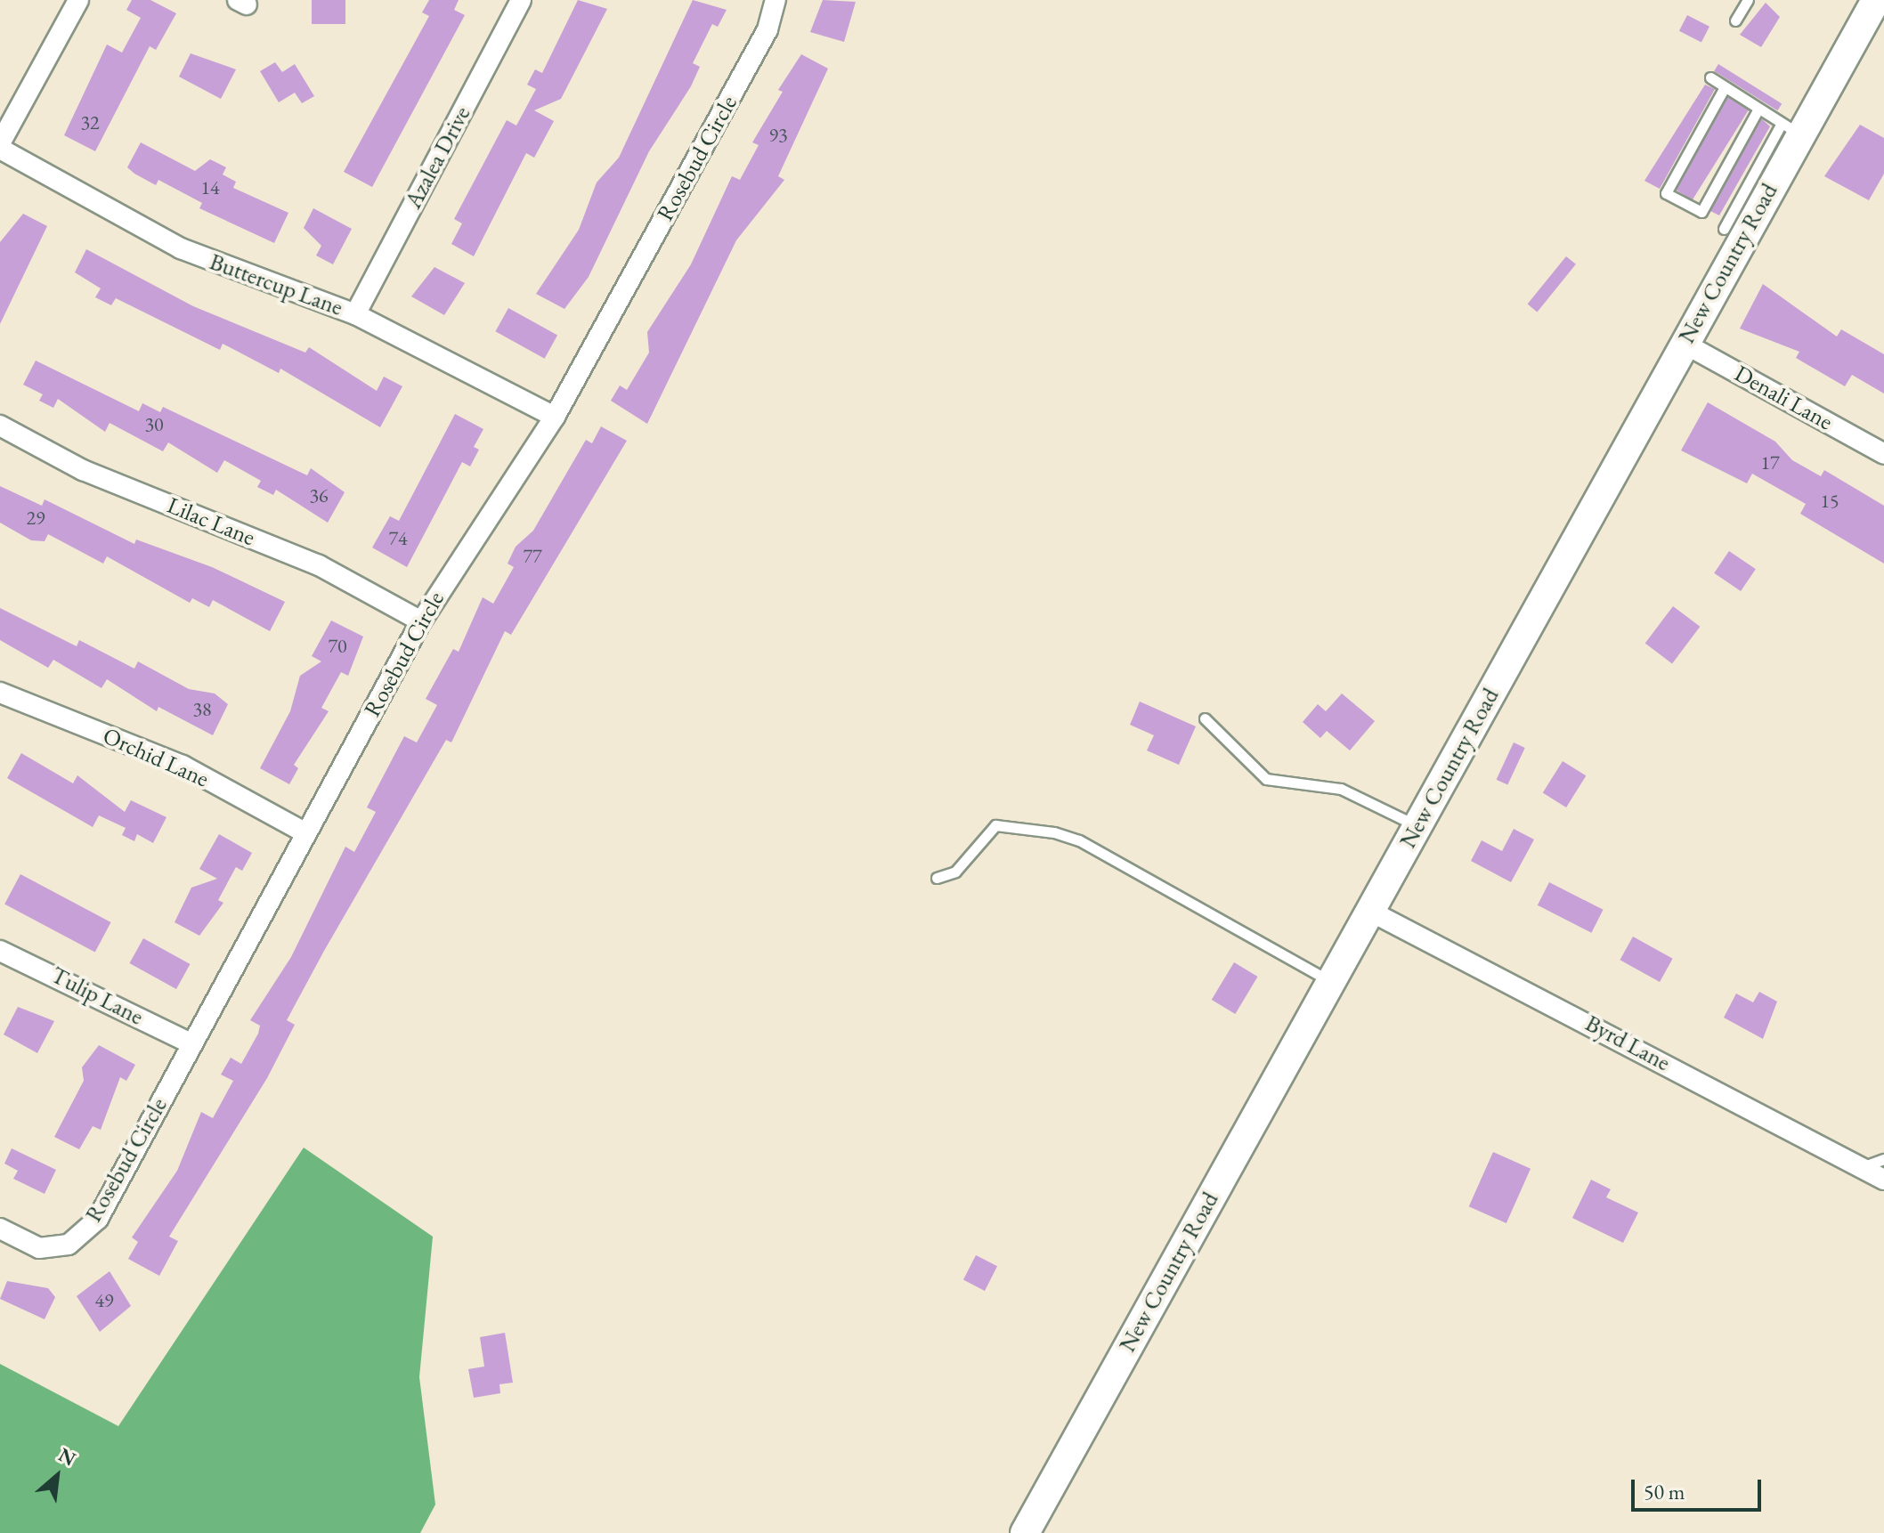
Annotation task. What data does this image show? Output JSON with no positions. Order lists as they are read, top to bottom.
{
  "streets": {
    "street": [
      "Azalea Drive",
      "Rosebud Circle",
      "New Country Road",
      "Buttercup Lane",
      "Denali Lane",
      "Lilac Lane",
      "Orchid Lane",
      "Tulip Lane",
      "Byrd Lane"
    ]
  },
  "crossings": [
    ["Azalea Drive", "Buttercup Lane"],
    ["Rosebud Circle", "Buttercup Lane"],
    ["Rosebud Circle", "Lilac Lane"],
    ["Rosebud Circle", "Orchid Lane"],
    ["Rosebud Circle", "Tulip Lane"],
    ["New Country Road", "Denali Lane"],
    ["New Country Road", "Byrd Lane"]
  ],
  "house_numbers": [
    "32",
    "93",
    "14",
    "30",
    "17",
    "36",
    "15",
    "29",
    "74",
    "77",
    "70",
    "38",
    "49"
  ],
  "scale_bar": "50 m",
  "north": "top right"
}
